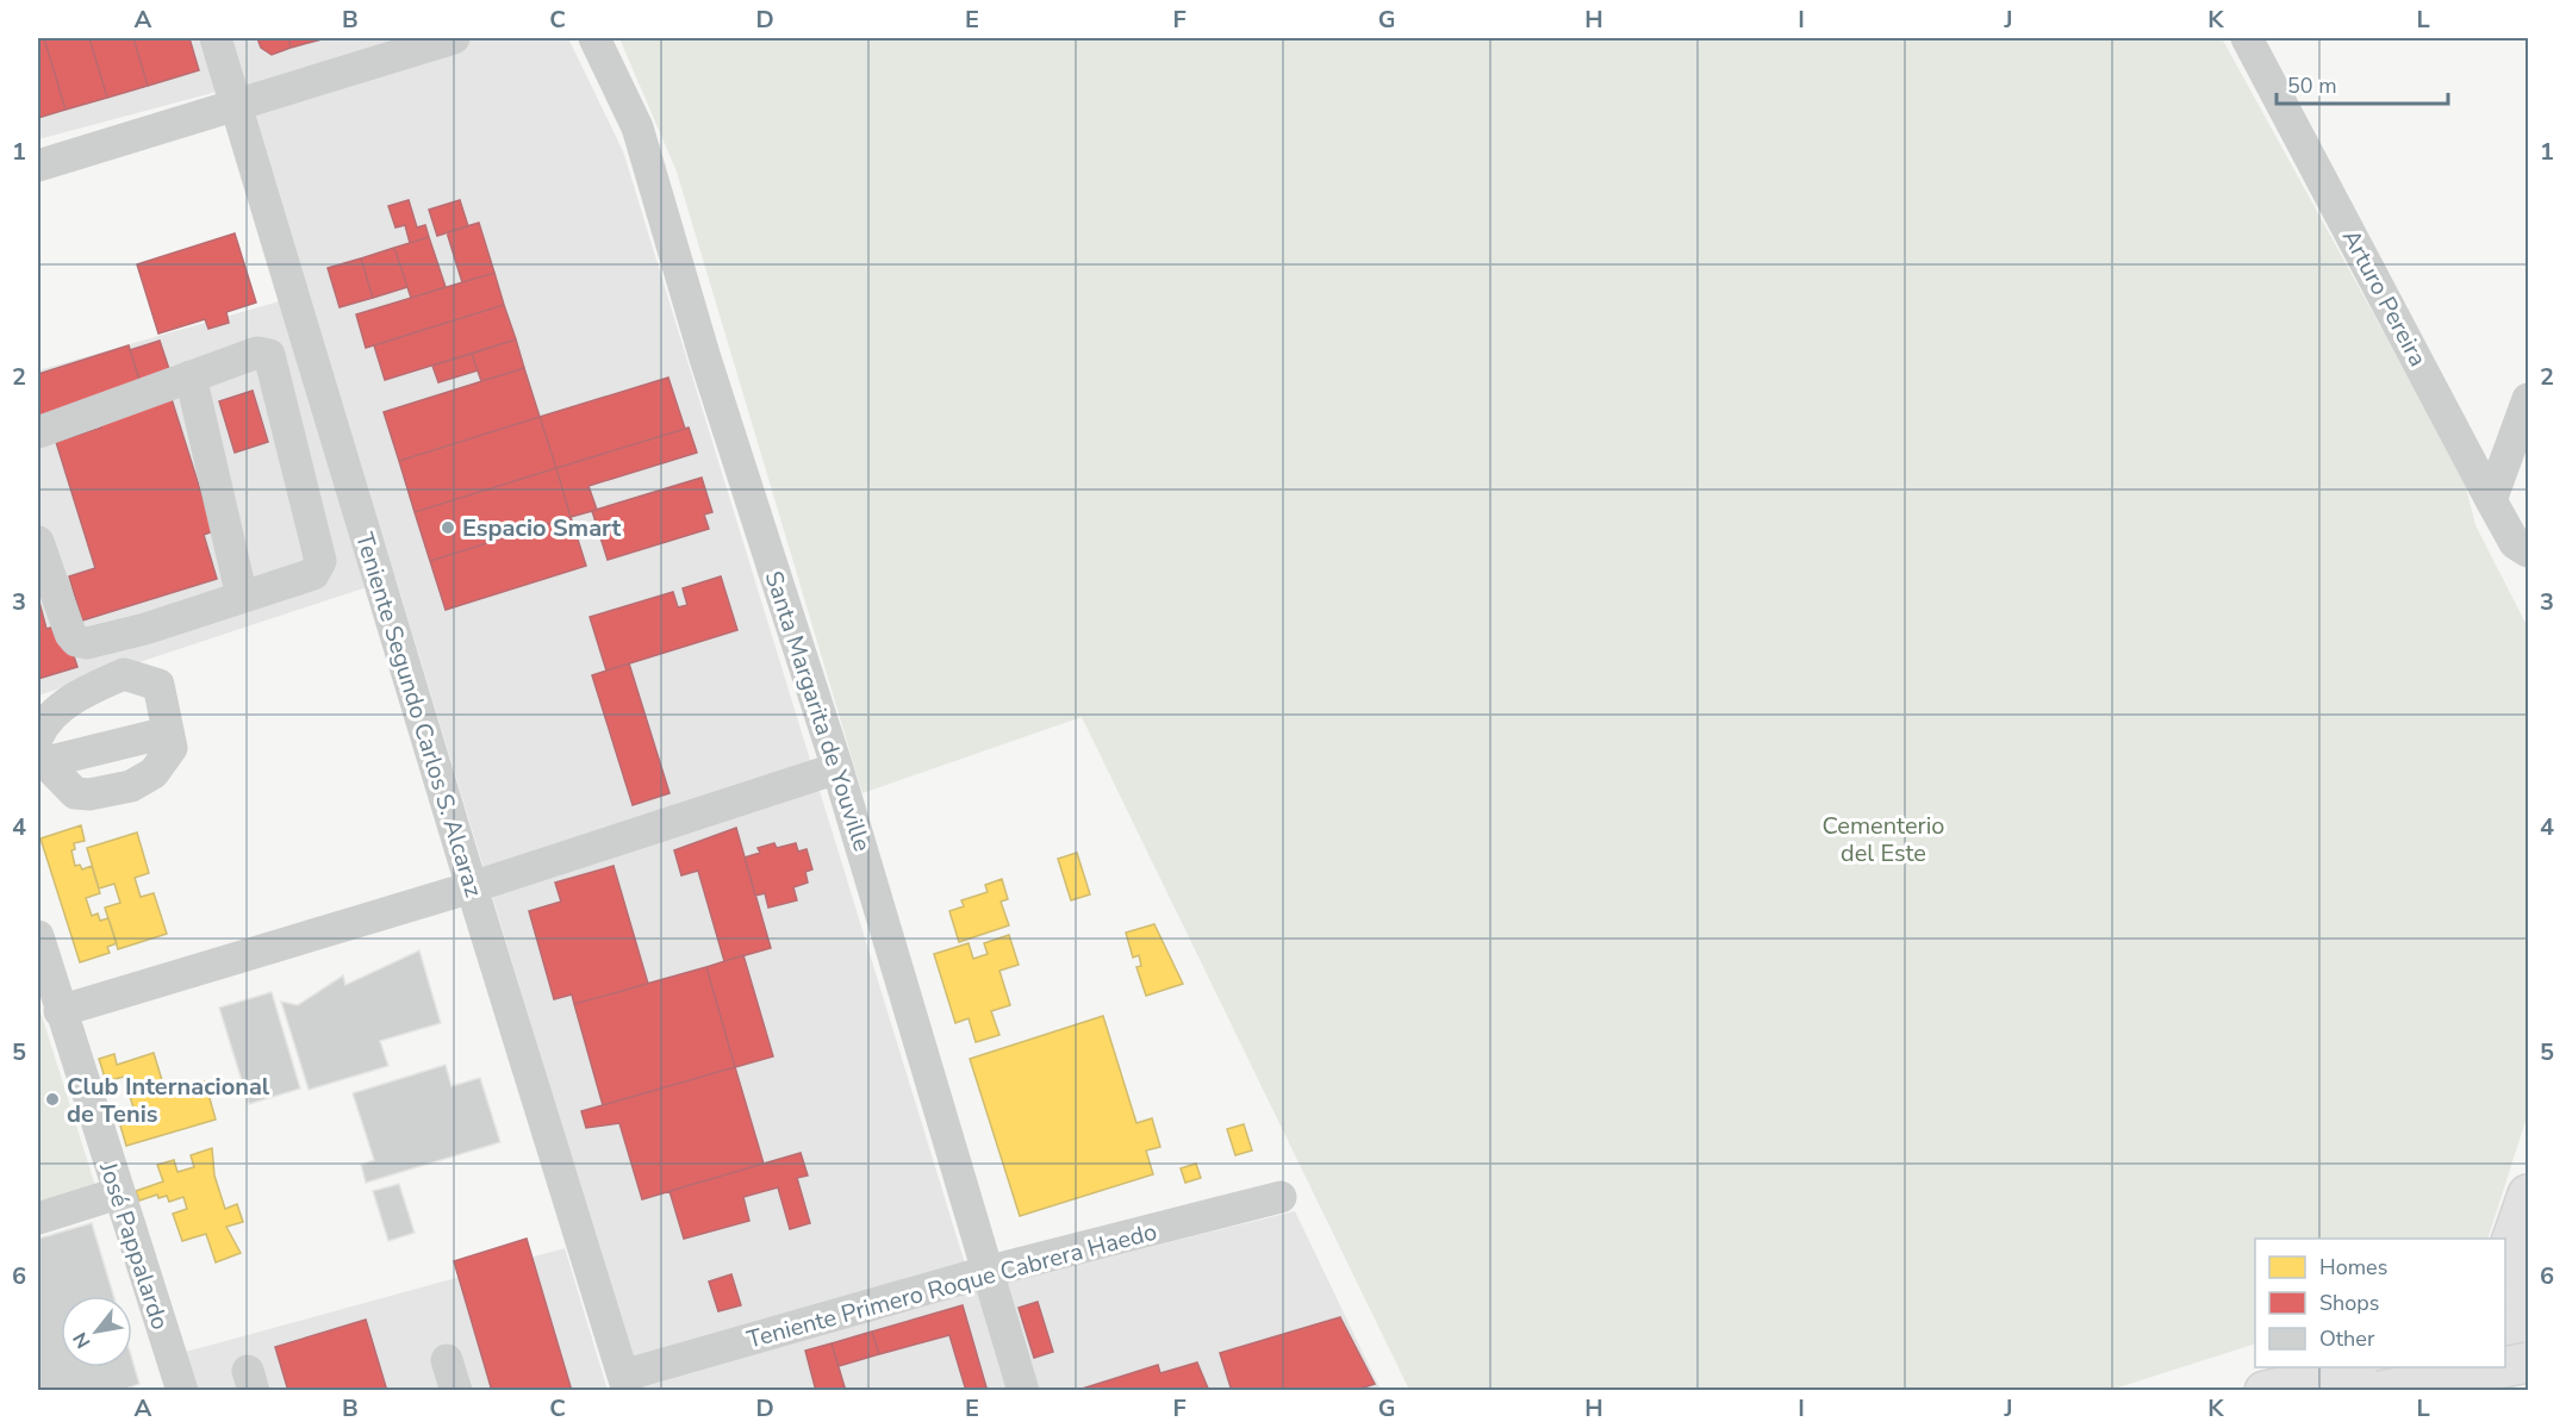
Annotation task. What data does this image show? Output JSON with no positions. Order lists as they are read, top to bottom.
{
  "streets": {
    "street": [
      "Arturo Pereira",
      "Santa Margarita de Youville",
      "Teniente Segundo Carlos S. Alcaraz",
      "José Pappalardo",
      "Teniente Primero Roque Cabrera Haedo"
    ]
  },
  "crossings": [
    ["Santa Margarita de Youville", "Teniente Primero Roque Cabrera Haedo"],
    ["Teniente Segundo Carlos S. Alcaraz", "Teniente Primero Roque Cabrera Haedo"]
  ],
  "parks": ["Cementerio del Este"],
  "places": ["Espacio Smart", "Club Internacional de Tenis"],
  "legend": ["Homes", "Shops", "Other"],
  "scale_bar": "50 m",
  "north": "bottom left",
  "grid": {
    "columns": [
      "A",
      "B",
      "C",
      "D",
      "E",
      "F",
      "G",
      "H",
      "I",
      "J",
      "K",
      "L"
    ],
    "rows": [
      "1",
      "2",
      "3",
      "4",
      "5",
      "6"
    ]
  }
}
